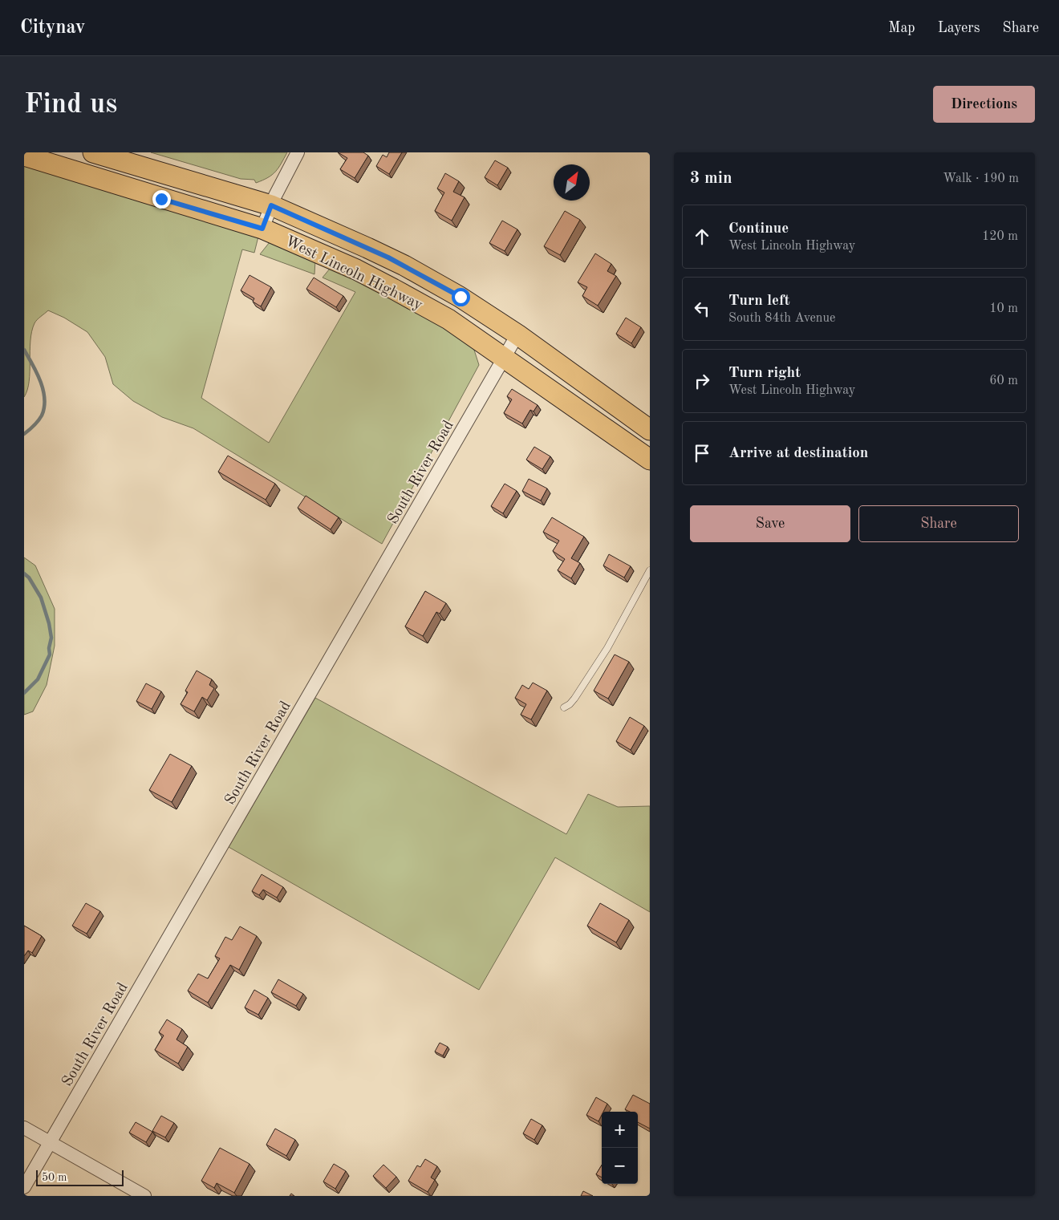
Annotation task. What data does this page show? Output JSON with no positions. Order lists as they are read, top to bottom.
{
  "streets": {
    "main road": ["West Lincoln Highway"],
    "street": ["South River Road"]
  },
  "crossings": [
    ["West Lincoln Highway", "South River Road"]
  ],
  "scale_bar": "50 m",
  "north": "top right",
  "page": {
    "header": "Citynav",
    "nav": ["Map", "Layers", "Share"],
    "buttons": [
      "Directions",
      ["Save", "Share"]
    ],
    "title": "Find us",
    "heading": ["3 min", "Walk · 190 m"],
    "list": [
      ["Continue", "West Lincoln Highway", "120 m"],
      ["Turn left", "South 84th Avenue", "10 m"],
      ["Turn right", "West Lincoln Highway", "60 m"],
      "Arrive at destination"
    ],
    "map_buttons": ["+", "−"],
    "scale": "50 m"
  }
}
